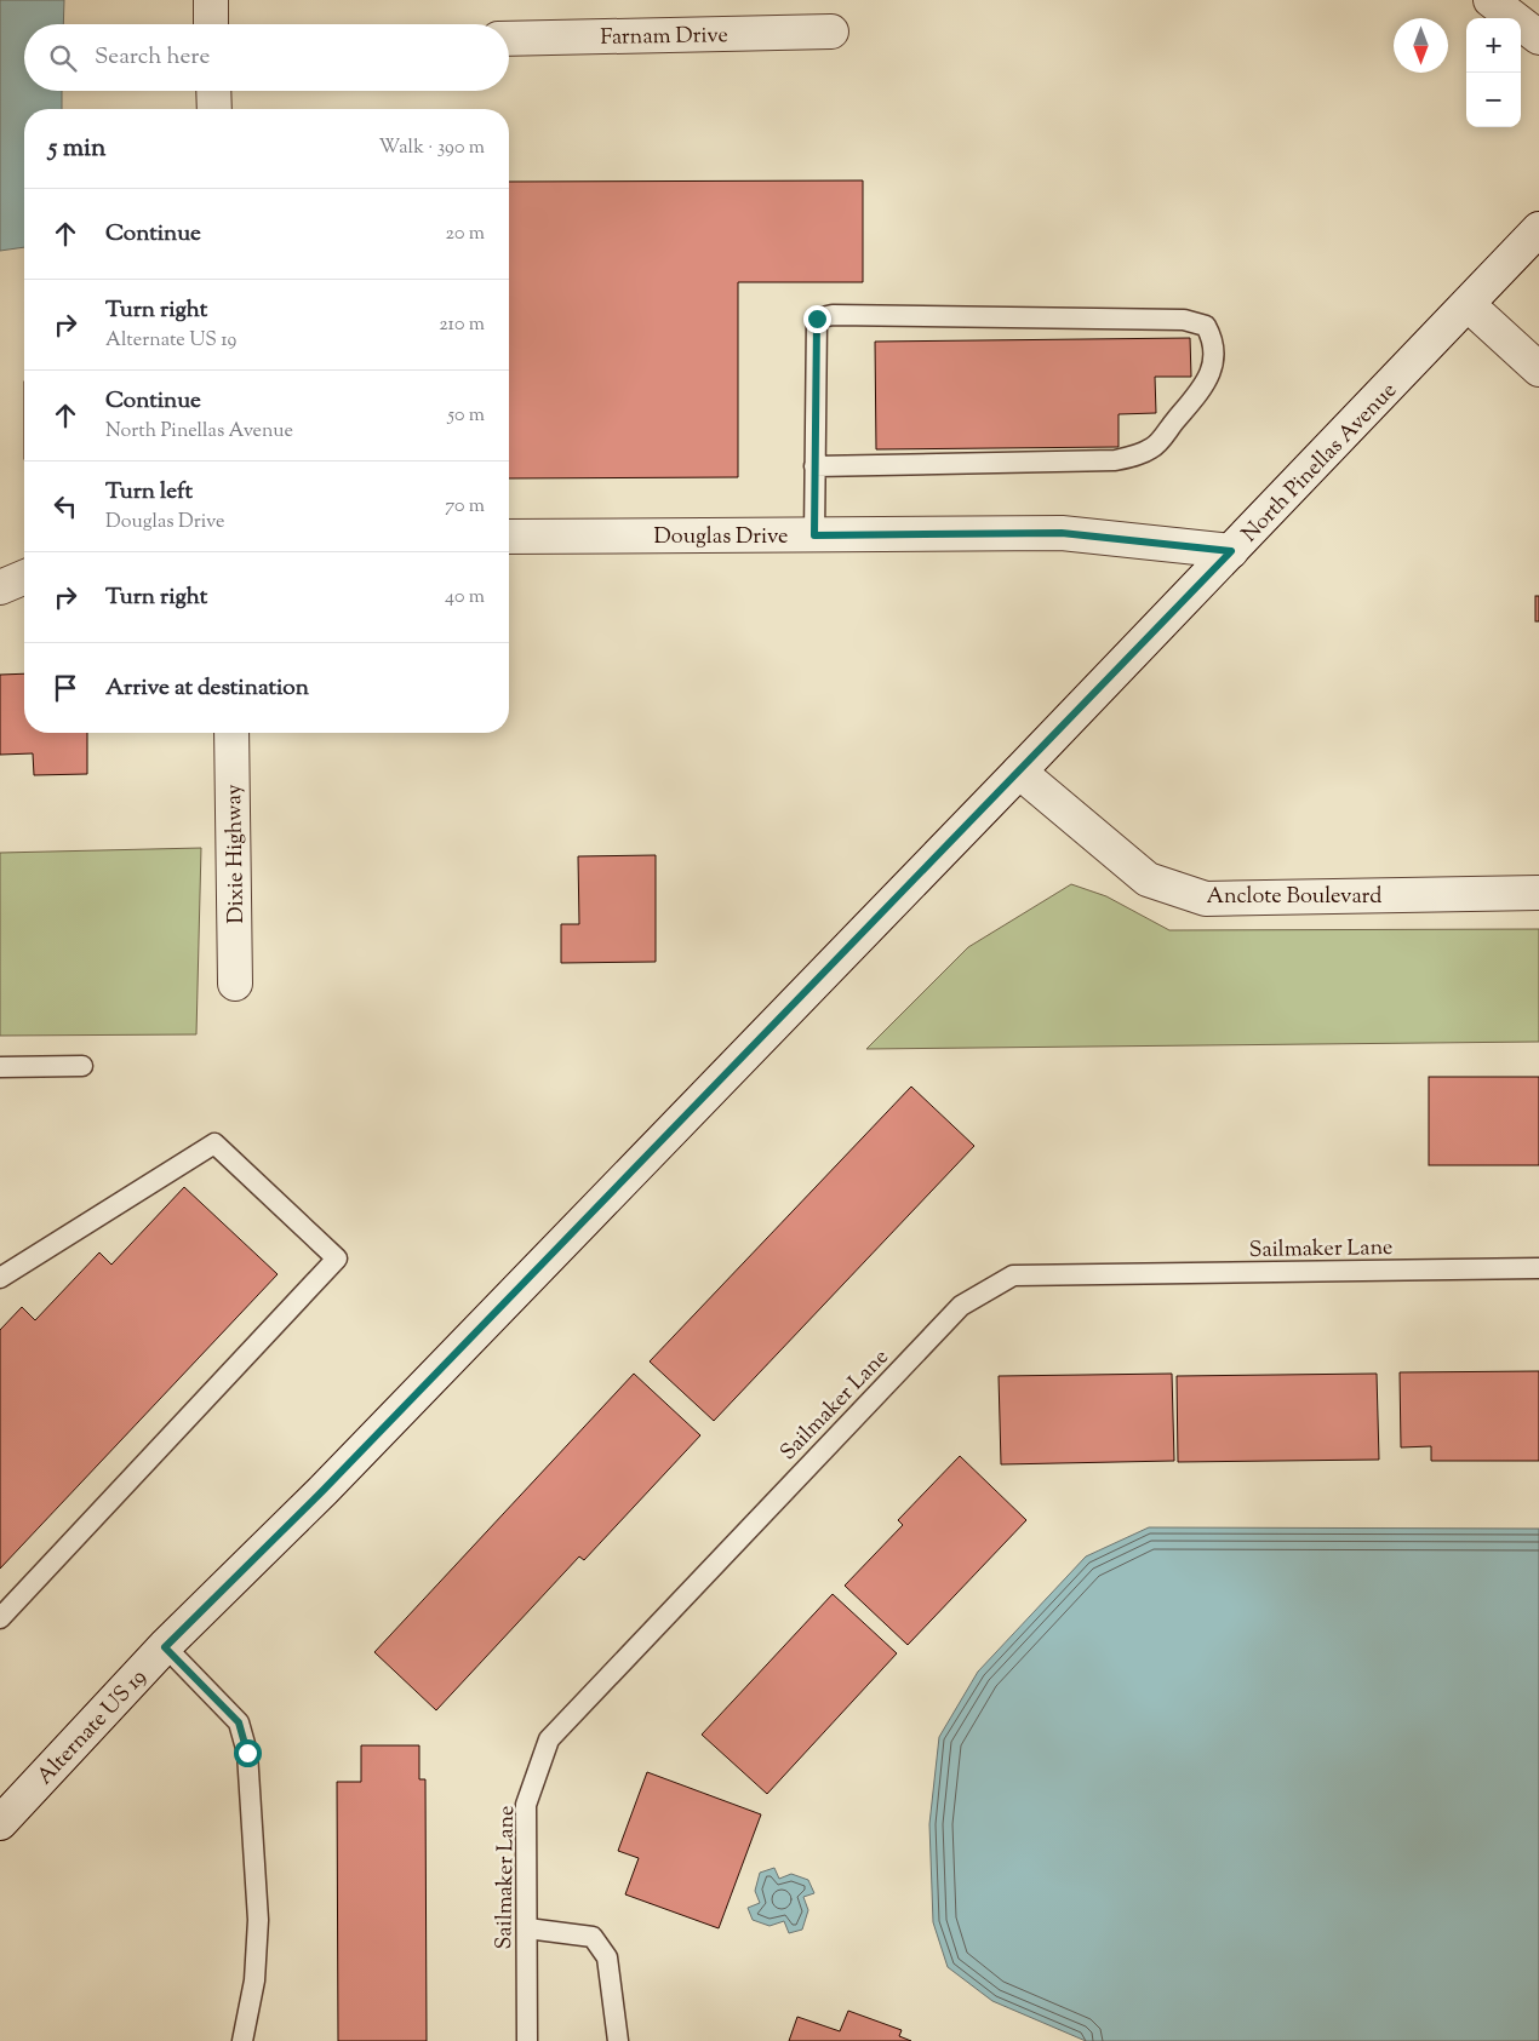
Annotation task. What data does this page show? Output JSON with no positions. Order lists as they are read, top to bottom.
{
  "streets": {
    "main road": [
      "Farnam Drive",
      "North Pinellas Avenue",
      "Douglas Drive",
      "Dixie Highway",
      "Anclote Boulevard",
      "Alternate US 19"
    ],
    "lane": ["Sailmaker Lane"]
  },
  "crossings": [
    ["North Pinellas Avenue", "Douglas Drive"],
    ["North Pinellas Avenue", "Anclote Boulevard"],
    ["North Pinellas Avenue", "Alternate US 19"],
    ["Anclote Boulevard", "Alternate US 19"]
  ],
  "north": "bottom",
  "page": {
    "map_buttons": ["+", "−"],
    "search": "Search here",
    "heading": ["5 min", "Walk · 390 m"],
    "list": [
      ["Continue", "20 m"],
      ["Turn right", "Alternate US 19", "210 m"],
      ["Continue", "North Pinellas Avenue", "50 m"],
      ["Turn left", "Douglas Drive", "70 m"],
      ["Turn right", "40 m"],
      "Arrive at destination"
    ]
  }
}
